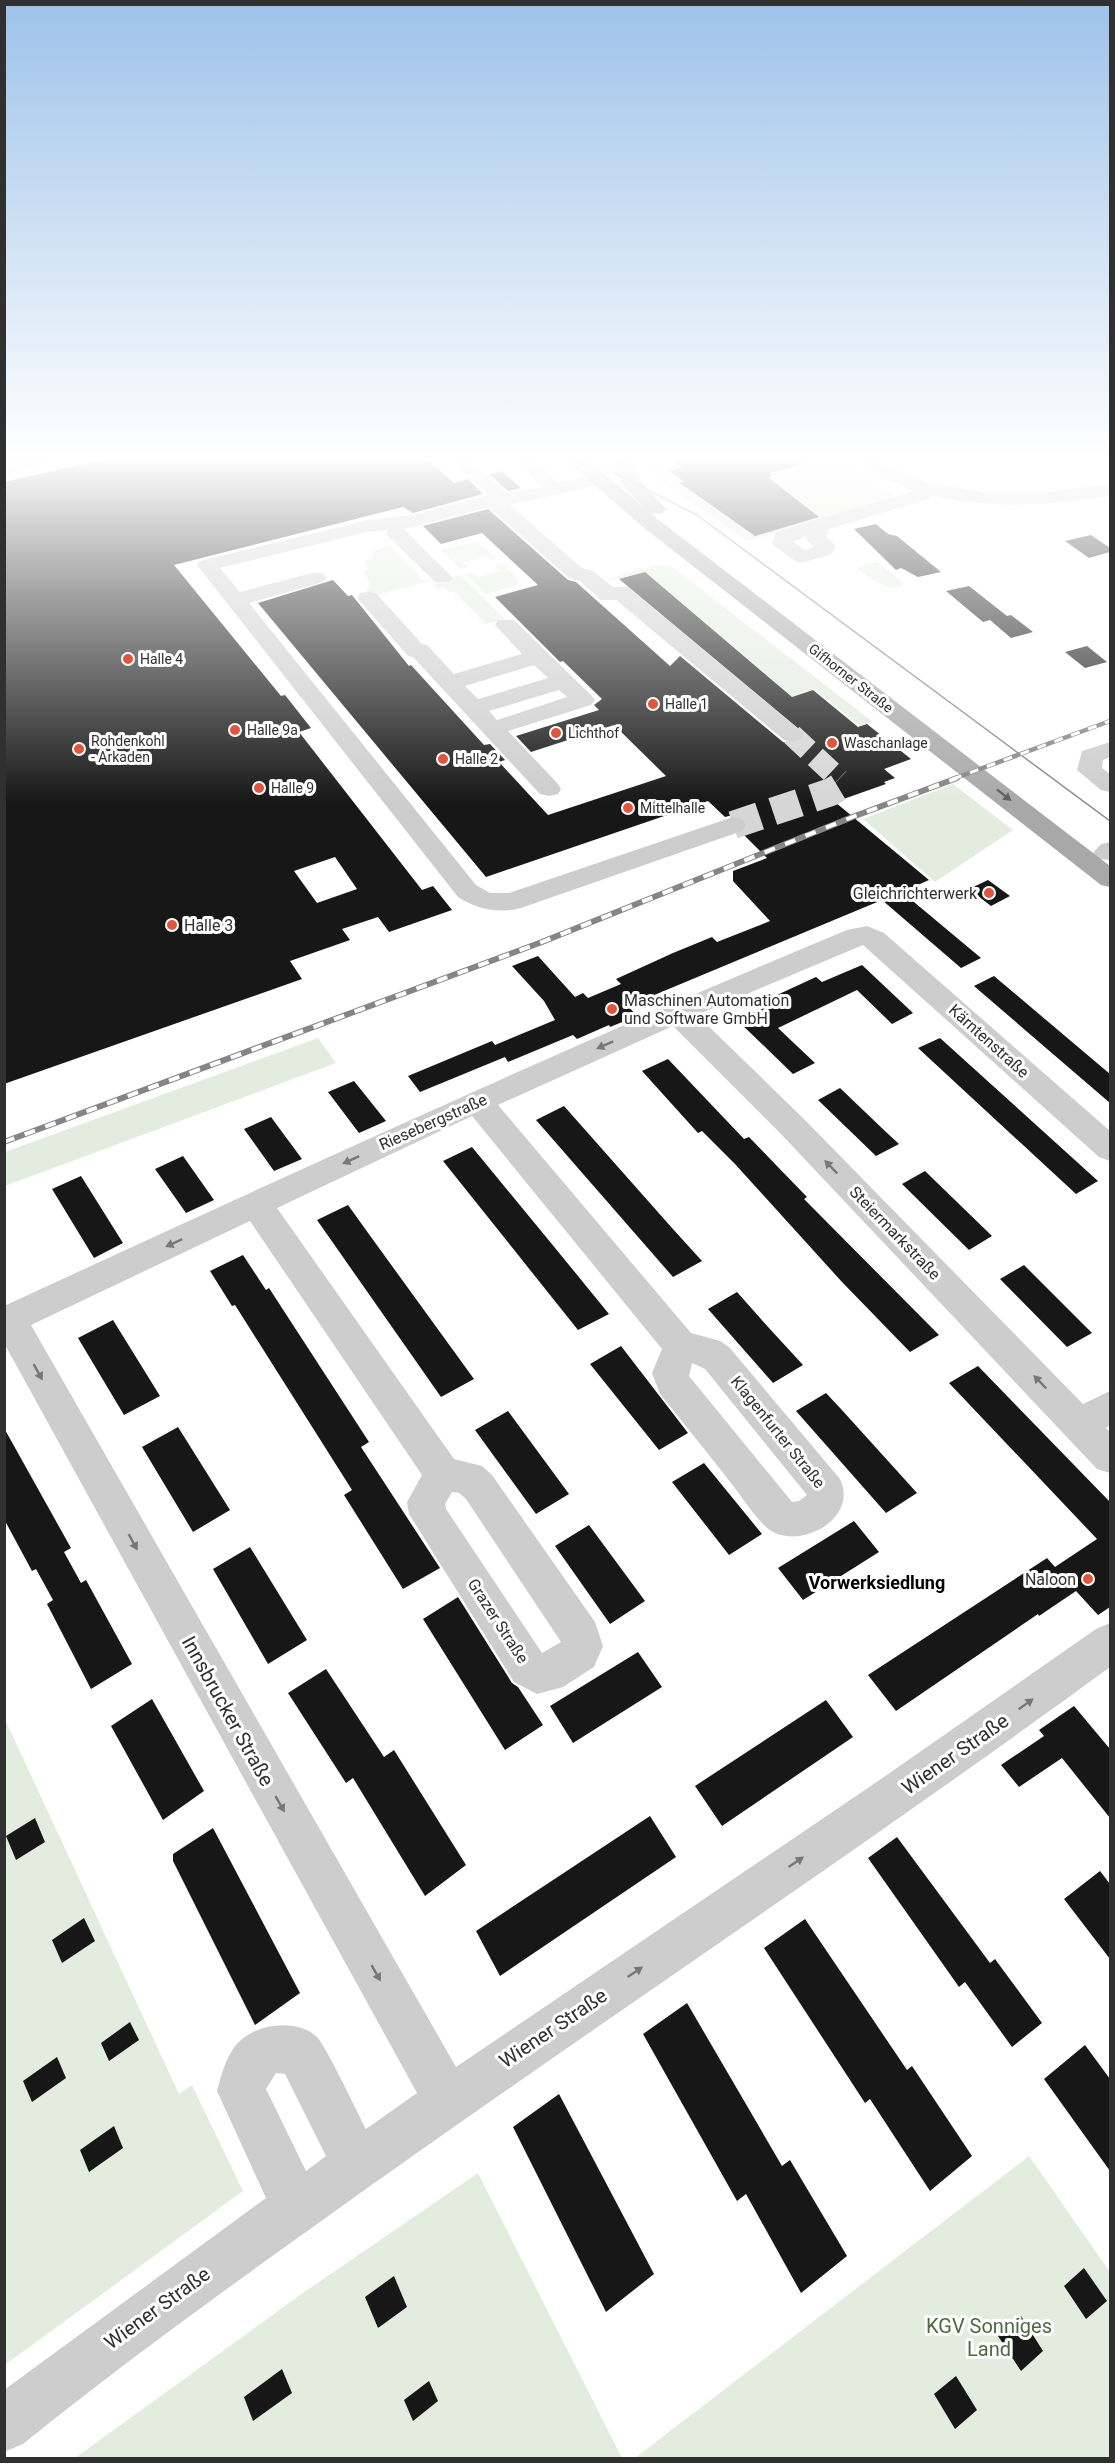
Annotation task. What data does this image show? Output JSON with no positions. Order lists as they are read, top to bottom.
{
  "streets": {
    "main road": ["Gifhorner Straße"],
    "street": [
      "Kärntenstraße",
      "Riesebergstraße",
      "Steiermarkstraße",
      "Klagenfurter Straße",
      "Grazer Straße",
      "Innsbrucker Straße",
      "Wiener Straße"
    ]
  },
  "crossings": [
    ["Kärntenstraße", "Riesebergstraße"],
    ["Riesebergstraße", "Steiermarkstraße"],
    ["Riesebergstraße", "Innsbrucker Straße"],
    ["Innsbrucker Straße", "Wiener Straße"]
  ],
  "one_way": ["Riesebergstraße", "Innsbrucker Straße", "Wiener Straße"],
  "districts": ["Vorwerksiedlung"],
  "parks": ["KGV Sonniges Land"],
  "places": [
    "Halle 4",
    "Halle 1",
    "Halle 9a",
    "Lichthof",
    "Waschanlage",
    "Rohdenkohl - Arkaden",
    "Halle 2",
    "Halle 9",
    "Mittelhalle",
    "Gleichrichterwerk",
    "Halle 3",
    "Maschinen Automation und Software GmbH",
    "Naloon"
  ]
}
